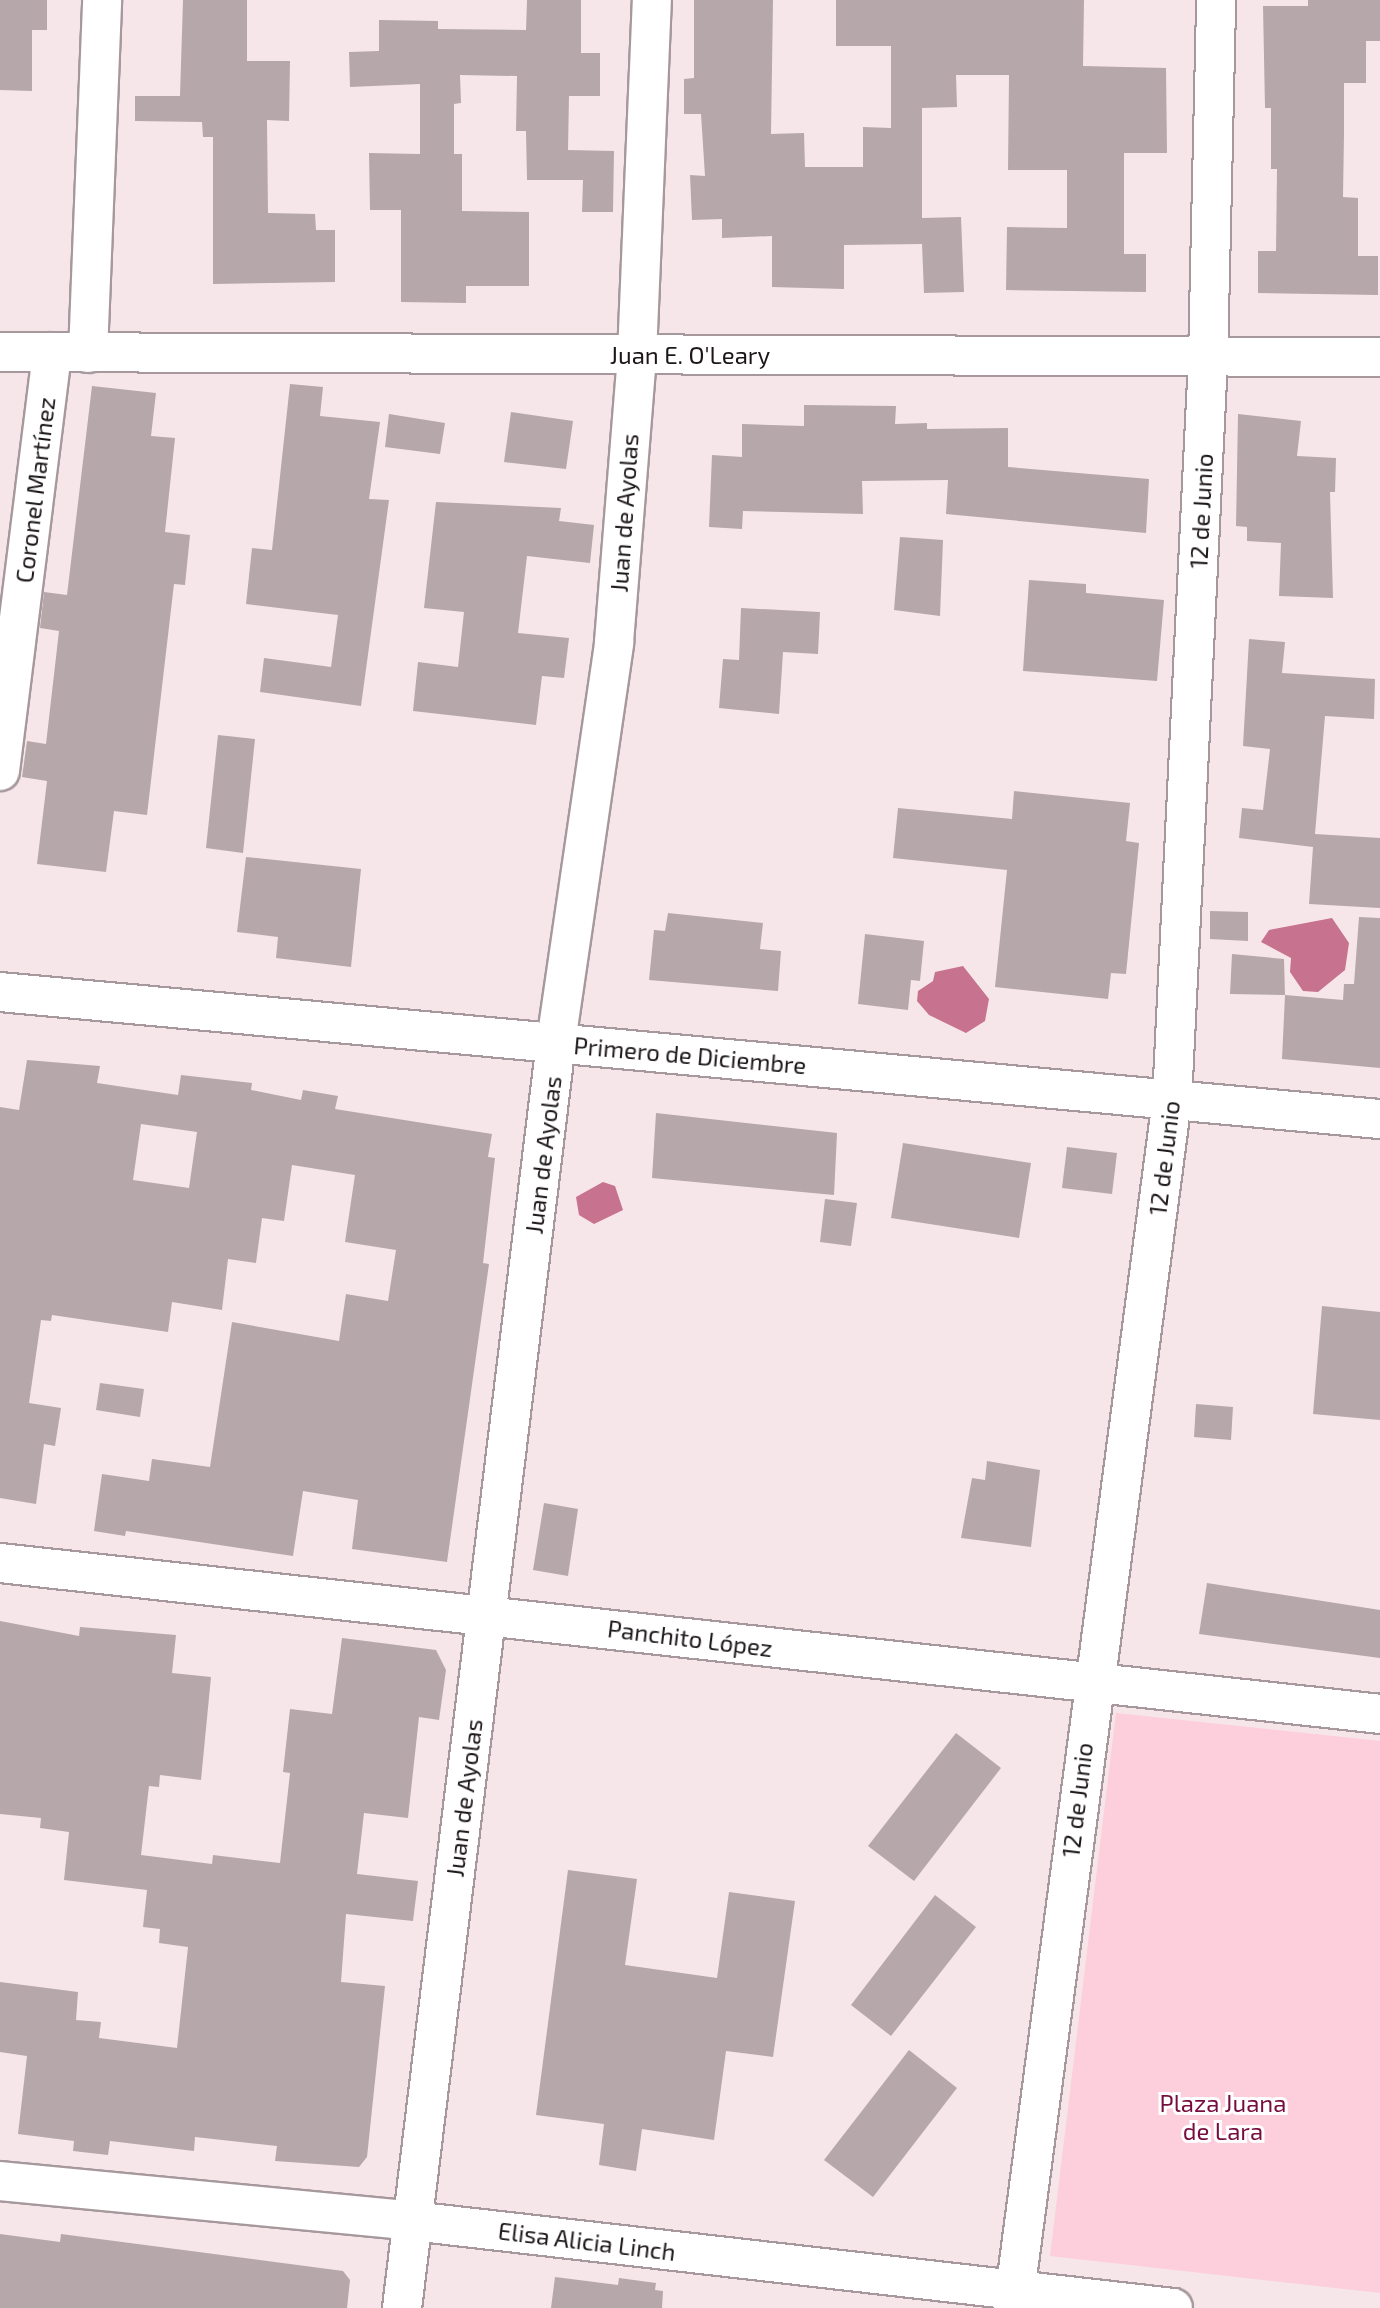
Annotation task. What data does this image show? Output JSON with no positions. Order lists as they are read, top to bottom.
{
  "streets": {
    "street": [
      "Juan E. O'Leary",
      "Coronel Martínez",
      "12 de Junio",
      "Juan de Ayolas",
      "Primero de Diciembre",
      "Panchito López",
      "Elisa Alicia Linch"
    ]
  },
  "crossings": [
    ["Juan E. O'Leary", "Coronel Martínez"],
    ["Juan E. O'Leary", "12 de Junio"],
    ["Juan E. O'Leary", "Juan de Ayolas"],
    ["12 de Junio", "Primero de Diciembre"],
    ["12 de Junio", "Panchito López"],
    ["12 de Junio", "Elisa Alicia Linch"],
    ["Juan de Ayolas", "Primero de Diciembre"],
    ["Juan de Ayolas", "Panchito López"],
    ["Juan de Ayolas", "Elisa Alicia Linch"]
  ],
  "parks": ["Plaza Juana de Lara"]
}
